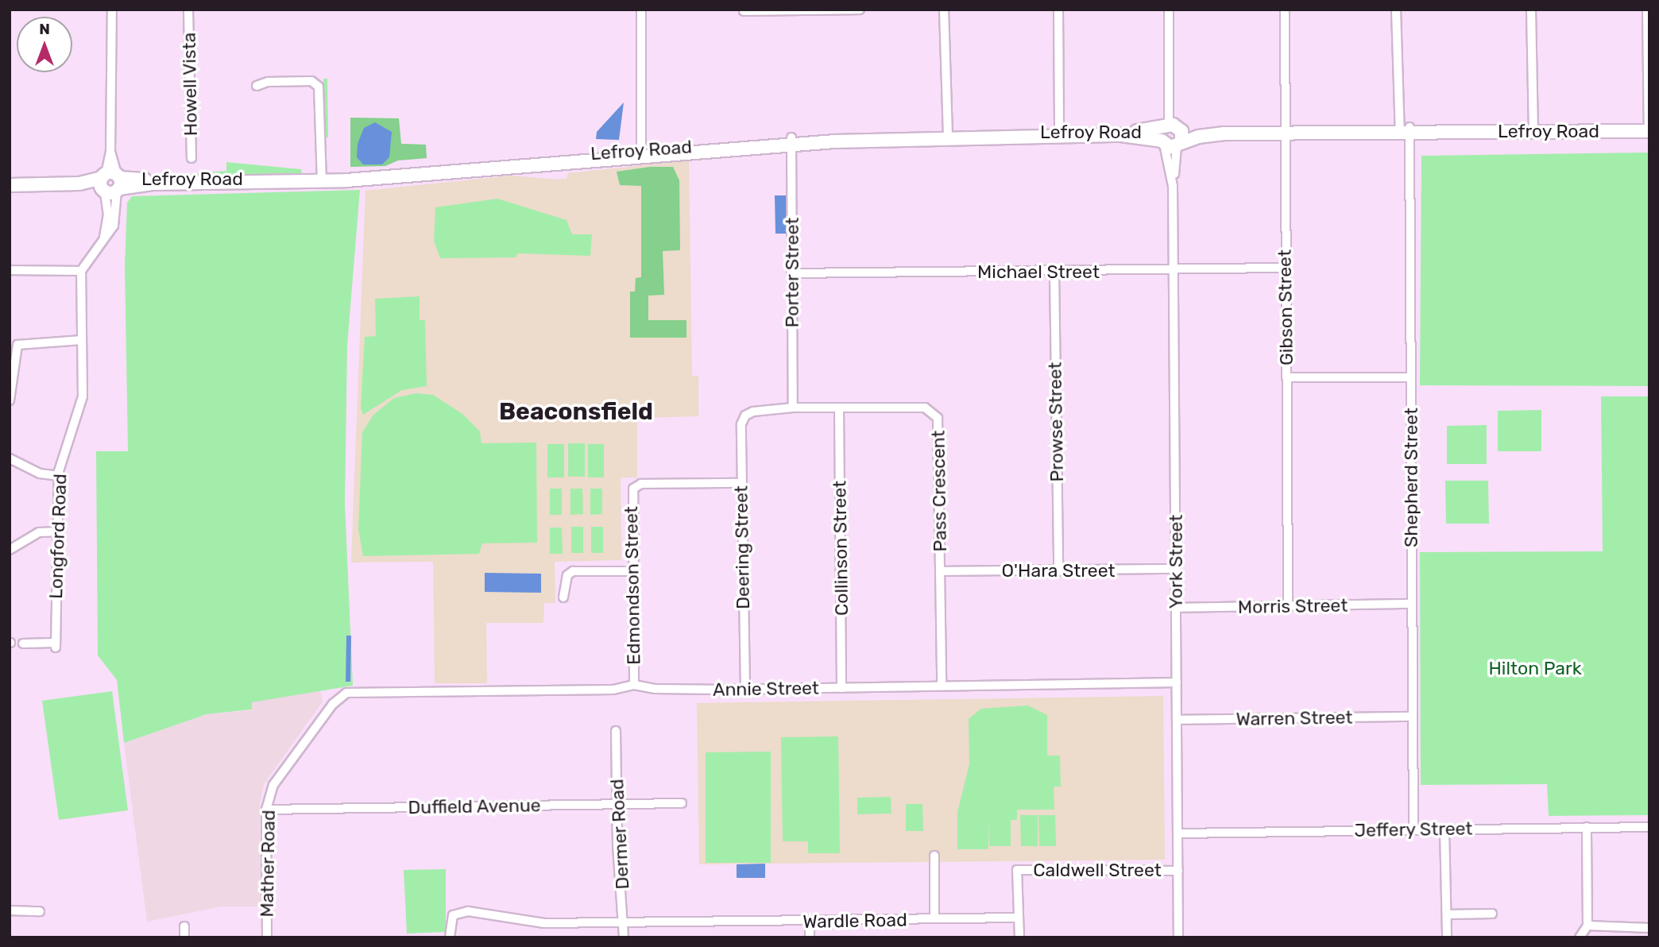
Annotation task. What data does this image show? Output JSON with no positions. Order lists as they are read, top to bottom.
{
  "streets": {
    "street": [
      "Howell Vista",
      "Lefroy Road",
      "Michael Street",
      "Porter Street",
      "Gibson Street",
      "Prowse Street",
      "Shepherd Street",
      "Pass Crescent",
      "Longford Road",
      "Deering Street",
      "Collinson Street",
      "York Street",
      "O'Hara Street",
      "Edmondson Street",
      "Morris Street",
      "Annie Street",
      "Warren Street",
      "Duffield Avenue",
      "Jeffery Street",
      "Dermer Road",
      "Mather Road",
      "Caldwell Street",
      "Wardle Road"
    ]
  },
  "crossings": [
    ["Lefroy Road", "Porter Street"],
    ["Lefroy Road", "Gibson Street"],
    ["Lefroy Road", "Shepherd Street"],
    ["Lefroy Road", "York Street"],
    ["Michael Street", "Porter Street"],
    ["Michael Street", "Gibson Street"],
    ["Michael Street", "Prowse Street"],
    ["Michael Street", "York Street"],
    ["Porter Street", "Pass Crescent"],
    ["Gibson Street", "Morris Street"],
    ["Prowse Street", "O'Hara Street"],
    ["Shepherd Street", "Morris Street"],
    ["Shepherd Street", "Warren Street"],
    ["Shepherd Street", "Jeffery Street"],
    ["Pass Crescent", "Deering Street"],
    ["Pass Crescent", "Collinson Street"],
    ["Pass Crescent", "O'Hara Street"],
    ["Pass Crescent", "Annie Street"],
    ["Deering Street", "Edmondson Street"],
    ["Deering Street", "Annie Street"],
    ["Collinson Street", "Annie Street"],
    ["York Street", "O'Hara Street"],
    ["York Street", "Morris Street"],
    ["York Street", "Annie Street"],
    ["York Street", "Warren Street"],
    ["York Street", "Jeffery Street"],
    ["York Street", "Caldwell Street"],
    ["Edmondson Street", "Annie Street"],
    ["Annie Street", "Mather Road"],
    ["Duffield Avenue", "Dermer Road"],
    ["Duffield Avenue", "Mather Road"],
    ["Dermer Road", "Wardle Road"],
    ["Caldwell Street", "Wardle Road"]
  ],
  "districts": ["Beaconsfield"],
  "parks": ["Hilton Park"],
  "north": "top"
}
